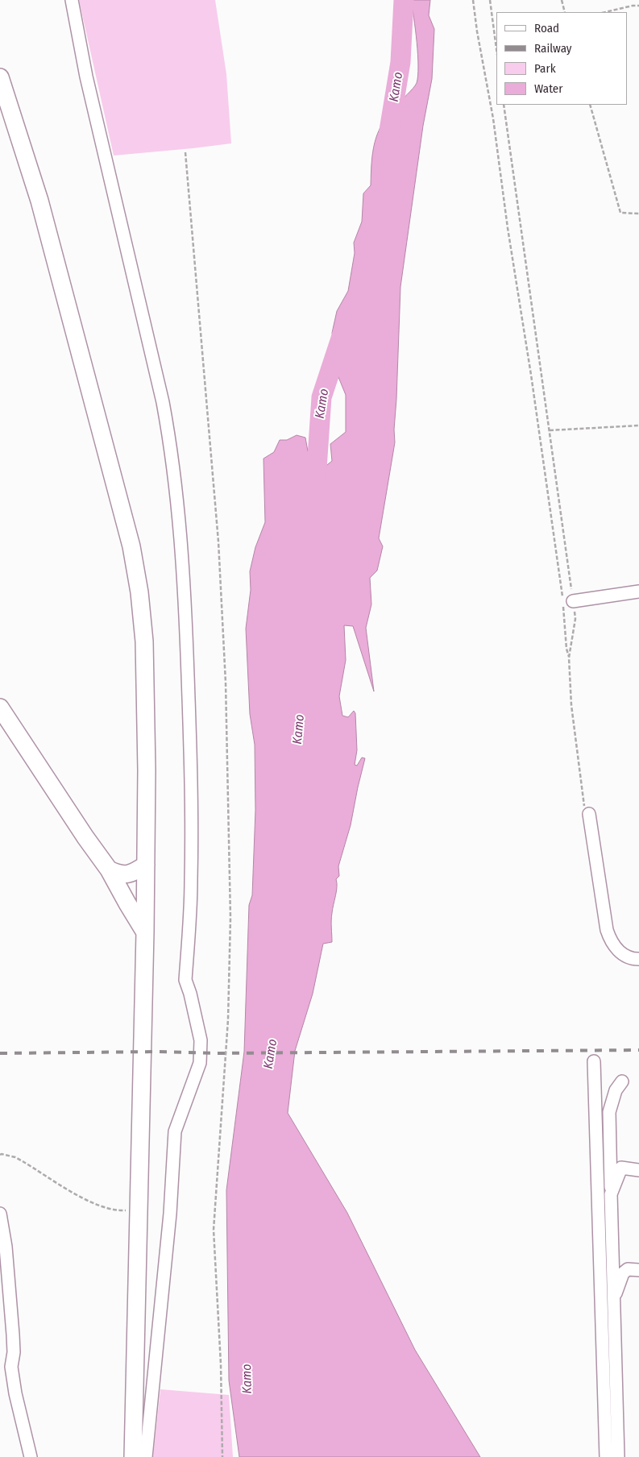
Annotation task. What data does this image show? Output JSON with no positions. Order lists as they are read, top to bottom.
{
  "water": ["Kamo"],
  "legend": [
    "Road",
    "Railway",
    "Park",
    "Water"
  ]
}
